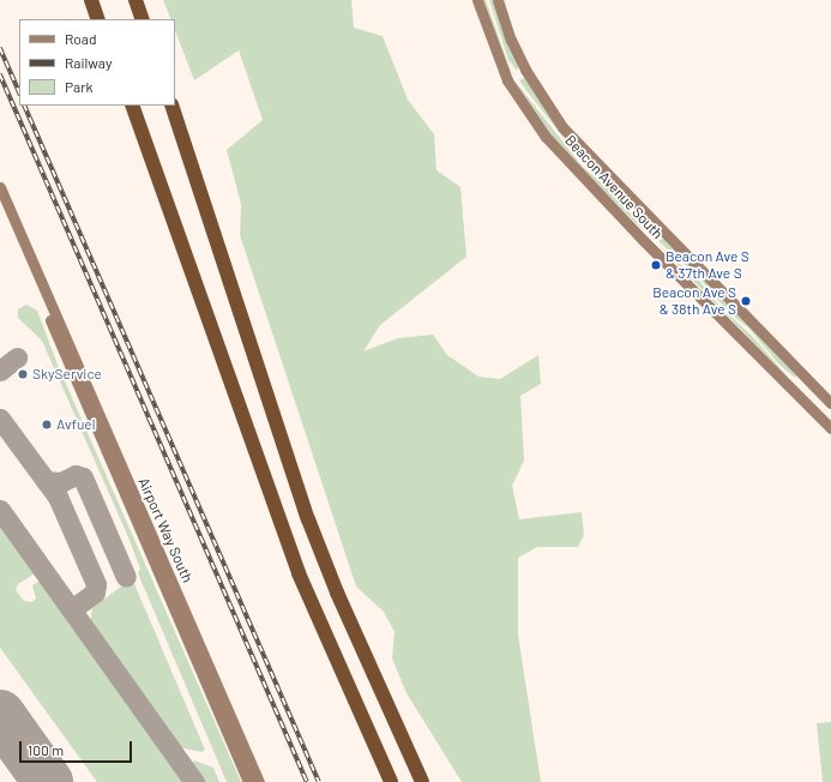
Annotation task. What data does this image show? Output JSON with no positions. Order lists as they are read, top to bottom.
{
  "streets": {
    "main road": ["Beacon Avenue South", "Airport Way South"]
  },
  "places": [
    "Beacon Ave S & 37th Ave S",
    "Beacon Ave S & 38th Ave S",
    "SkyService",
    "Avfuel"
  ],
  "legend": ["Road", "Railway", "Park"],
  "scale_bar": "100 m"
}
